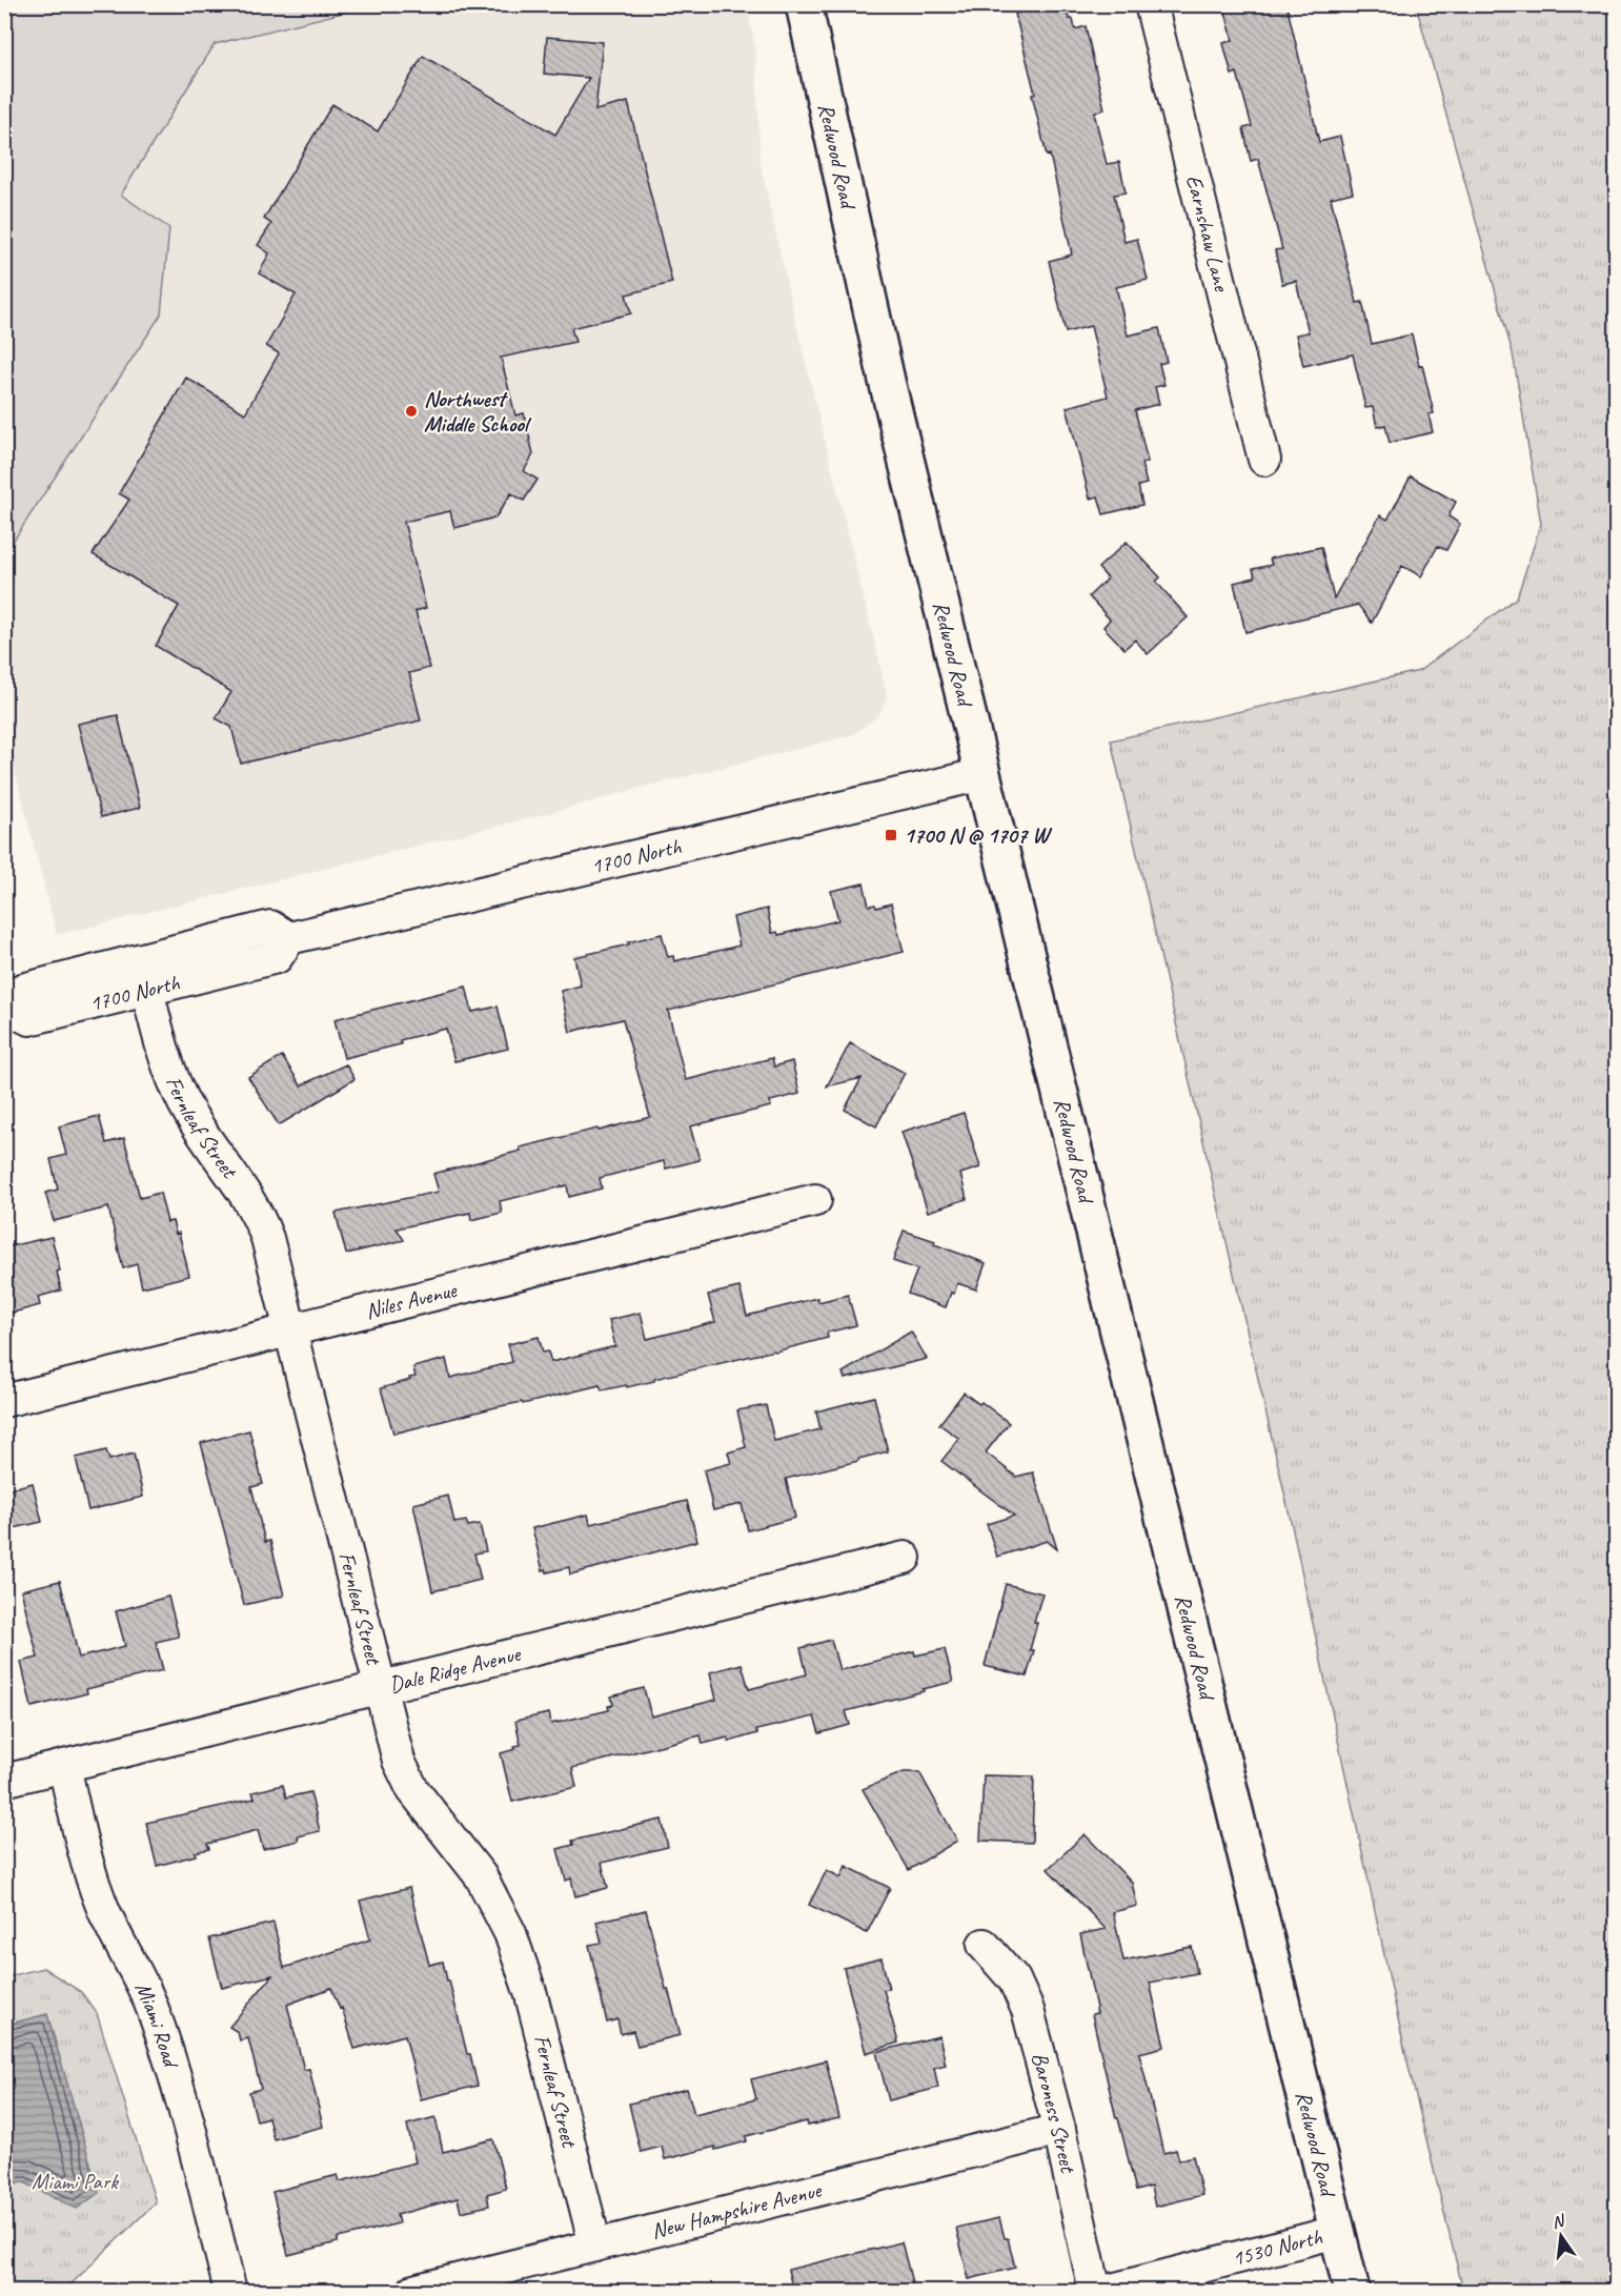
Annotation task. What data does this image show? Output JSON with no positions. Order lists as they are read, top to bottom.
{
  "streets": {
    "main road": ["Redwood Road"],
    "street": [
      "Earnshaw Lane",
      "1700 North",
      "Fernleaf Street",
      "Niles Avenue",
      "Dale Ridge Avenue",
      "Miami Road",
      "Baroness Street",
      "New Hampshire Avenue",
      "1530 North"
    ]
  },
  "crossings": [
    ["Redwood Road", "1700 North"],
    ["Redwood Road", "1530 North"],
    ["1700 North", "Fernleaf Street"],
    ["Fernleaf Street", "Niles Avenue"],
    ["Fernleaf Street", "Dale Ridge Avenue"],
    ["Fernleaf Street", "New Hampshire Avenue"],
    ["Dale Ridge Avenue", "Miami Road"],
    ["Baroness Street", "New Hampshire Avenue"]
  ],
  "parks": ["Miami Park"],
  "places": {
    "other": ["Northwest Middle School"],
    "transit": ["1700 N @ 1707 W"]
  },
  "north": "top"
}
